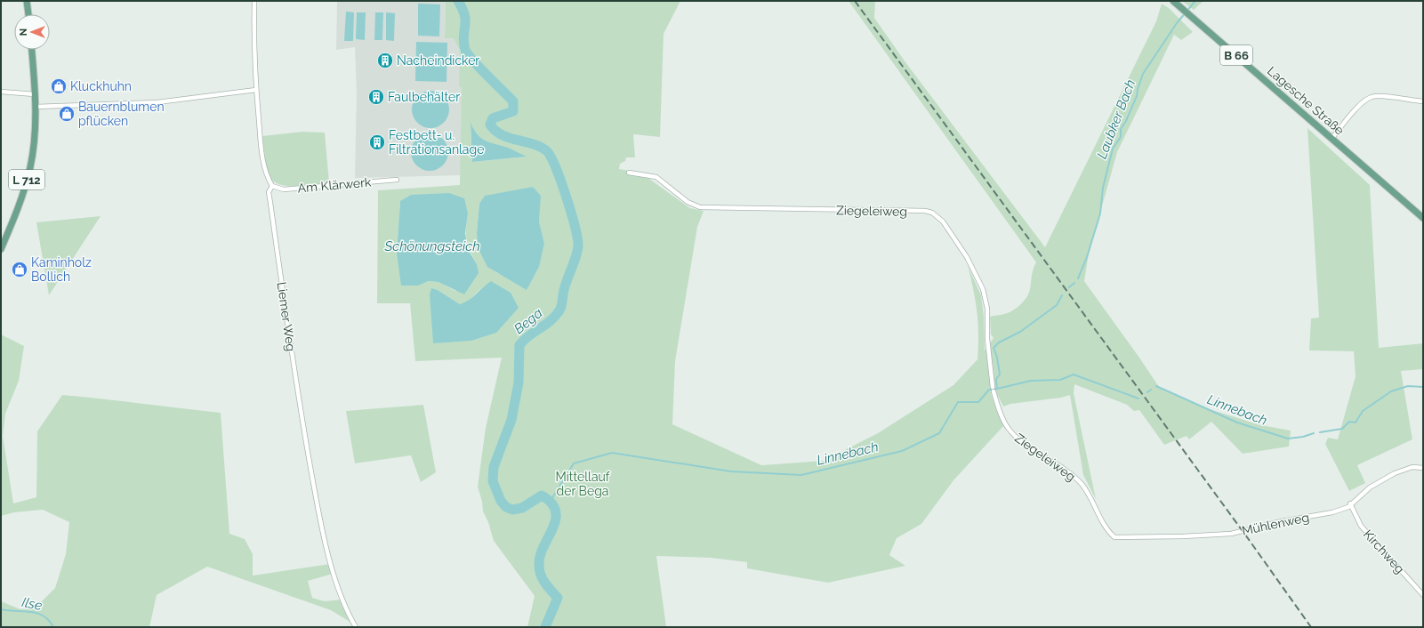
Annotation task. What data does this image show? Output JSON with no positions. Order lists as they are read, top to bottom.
{
  "streets": {
    "main road": ["B 66", "Lagesche Straße", "L 712"],
    "street": [
      "Am Klärwerk",
      "Ziegeleiweg",
      "Liemer Weg",
      "Mühlenweg",
      "Kirchweg"
    ]
  },
  "crossings": [
    ["Am Klärwerk", "Liemer Weg"],
    ["Ziegeleiweg", "Mühlenweg"],
    ["Mühlenweg", "Kirchweg"]
  ],
  "water": [
    "Laubker Bach",
    "Schönungsteich",
    "Bega",
    "Linnebach",
    "Ilse"
  ],
  "parks": ["Mittellauf der Bega"],
  "places": {
    "building": ["Nacheindicker", "Faulbehälter", "Festbett- u. Filtrationsanlage"],
    "shop": ["Kluckhuhn", "Bauernblumen pflücken", "Kaminholz Bollich"]
  },
  "north": "left"
}
